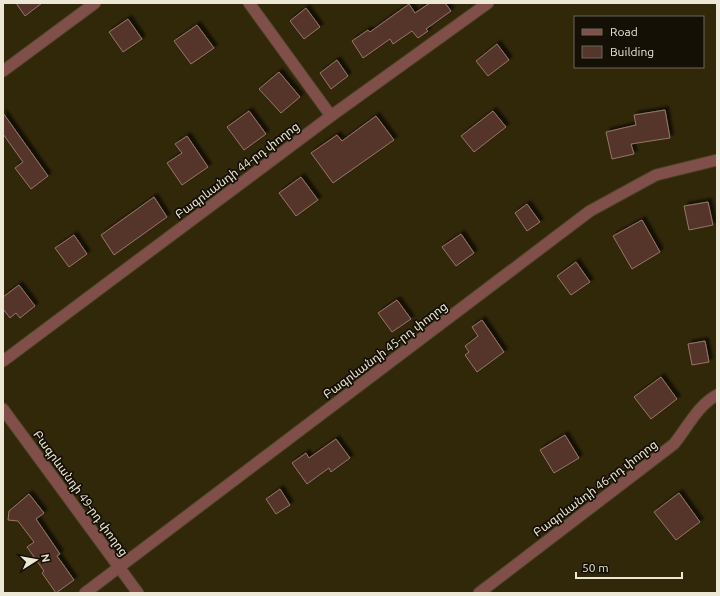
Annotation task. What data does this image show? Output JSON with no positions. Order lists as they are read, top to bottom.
{
  "streets": {
    "street": [
      "Բագրևանդի 44-րդ փողոց",
      "Բագրևանդի 45-րդ փողոց",
      "Բագրևանդի 46-րդ փողոց",
      "Բագրևանդի 49-րդ փողոց"
    ]
  },
  "crossings": [
    ["Բագրևանդի 45-րդ փողոց", "Բագրևանդի 49-րդ փողոց"]
  ],
  "legend": ["Road", "Building"],
  "scale_bar": "50 m",
  "north": "right"
}
